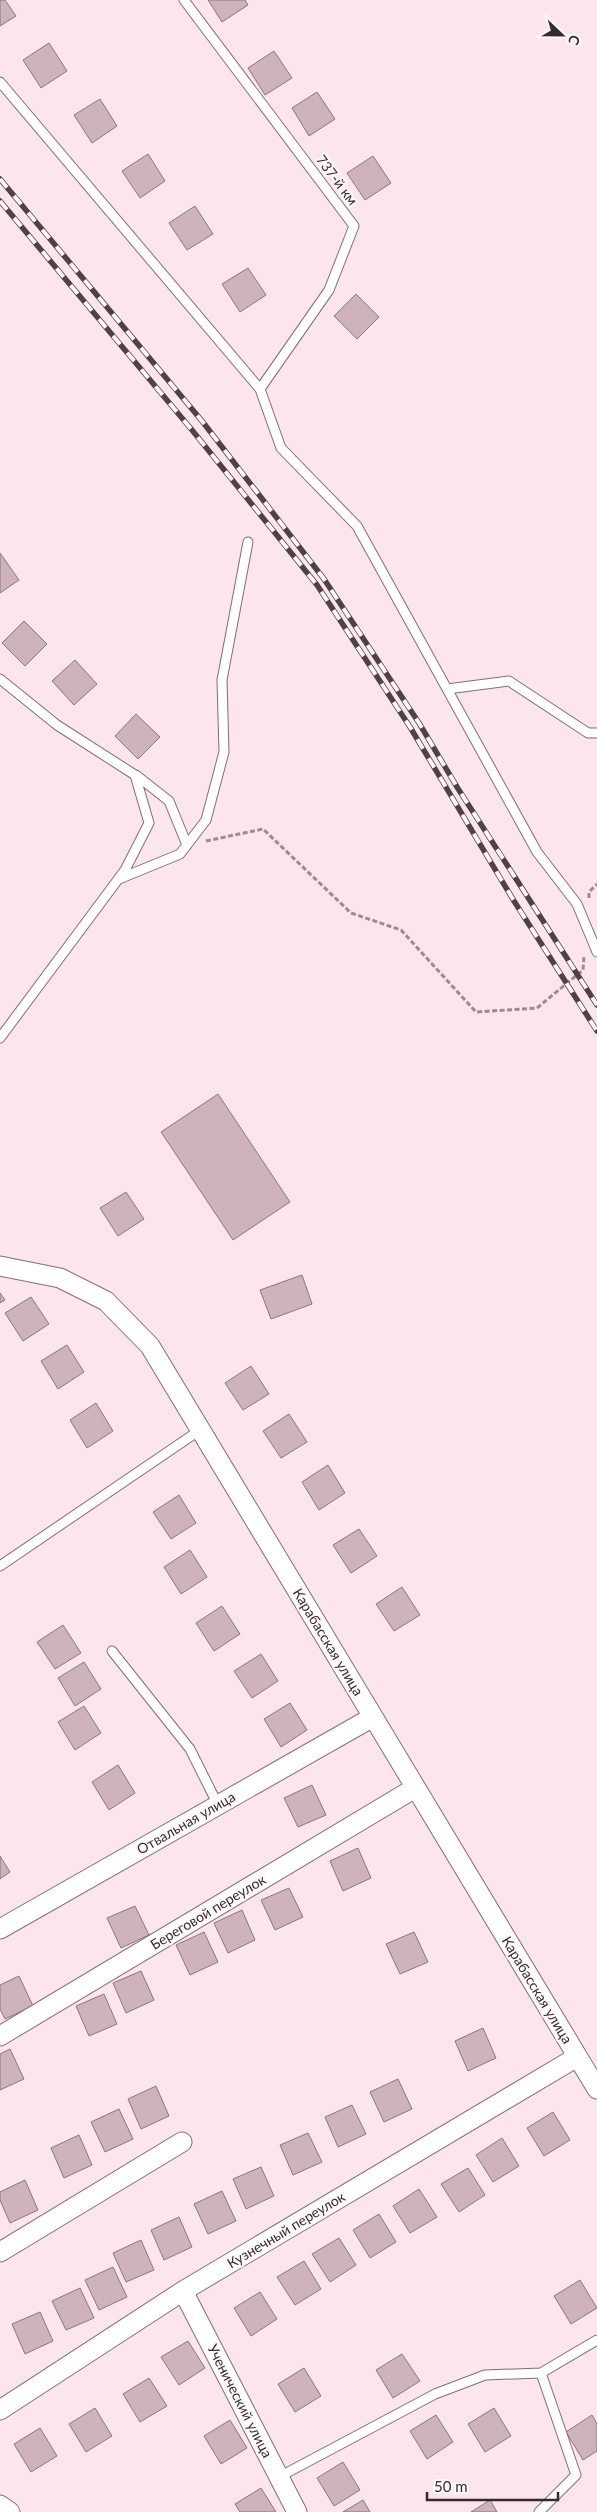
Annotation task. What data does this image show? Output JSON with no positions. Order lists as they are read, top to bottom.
{
  "streets": {
    "street": [
      "Карабасская улица",
      "Отвальная улица",
      "Береговой переулок",
      "Кузнечный переулок",
      "Ученический улица"
    ],
    "lane": ["737-й км"]
  },
  "crossings": [
    ["Карабасская улица", "Отвальная улица"],
    ["Карабасская улица", "Береговой переулок"],
    ["Карабасская улица", "Кузнечный переулок"],
    ["Кузнечный переулок", "Ученический улица"]
  ],
  "scale_bar": "50 m",
  "north": "right"
}
